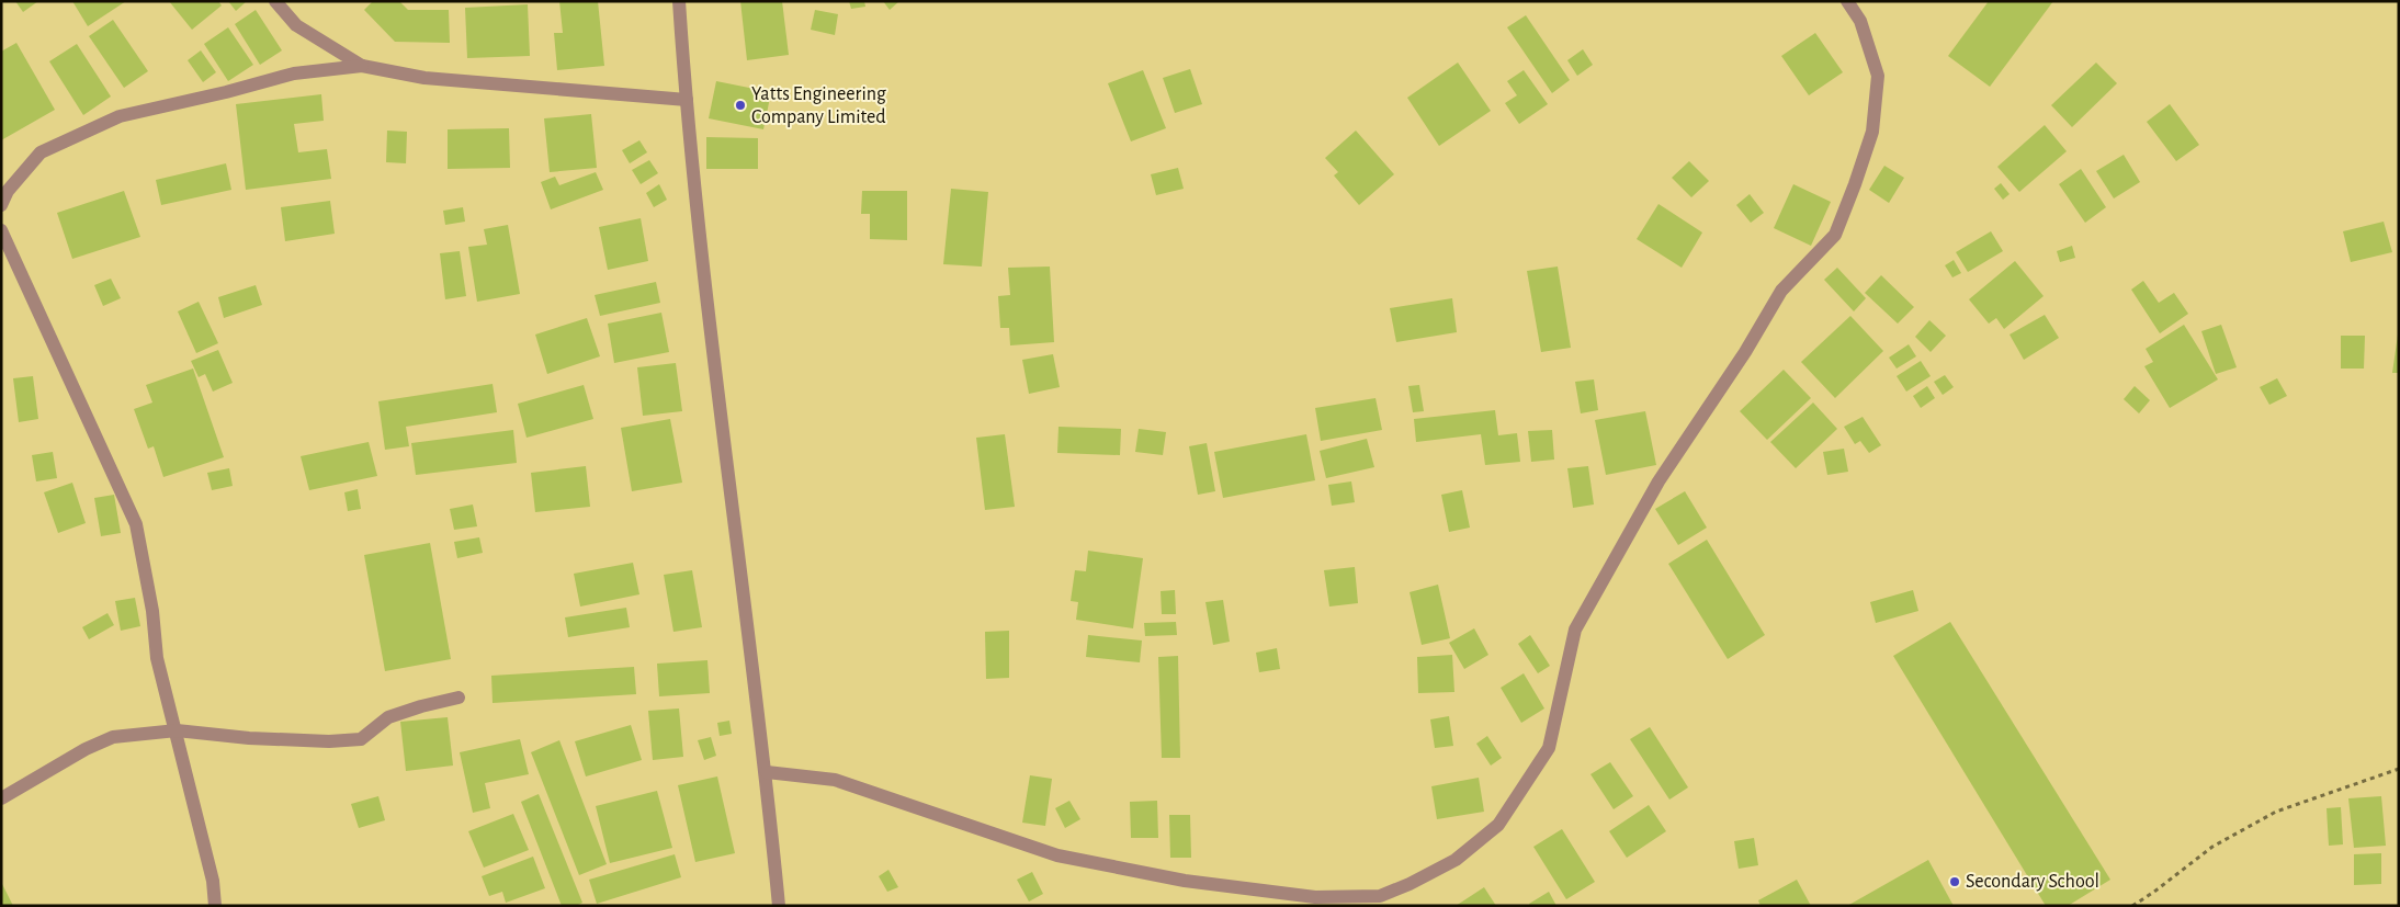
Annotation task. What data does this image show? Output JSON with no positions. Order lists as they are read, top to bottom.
{
  "places": ["Yatts Engineering Company Limited", "Secondary School"]
}
